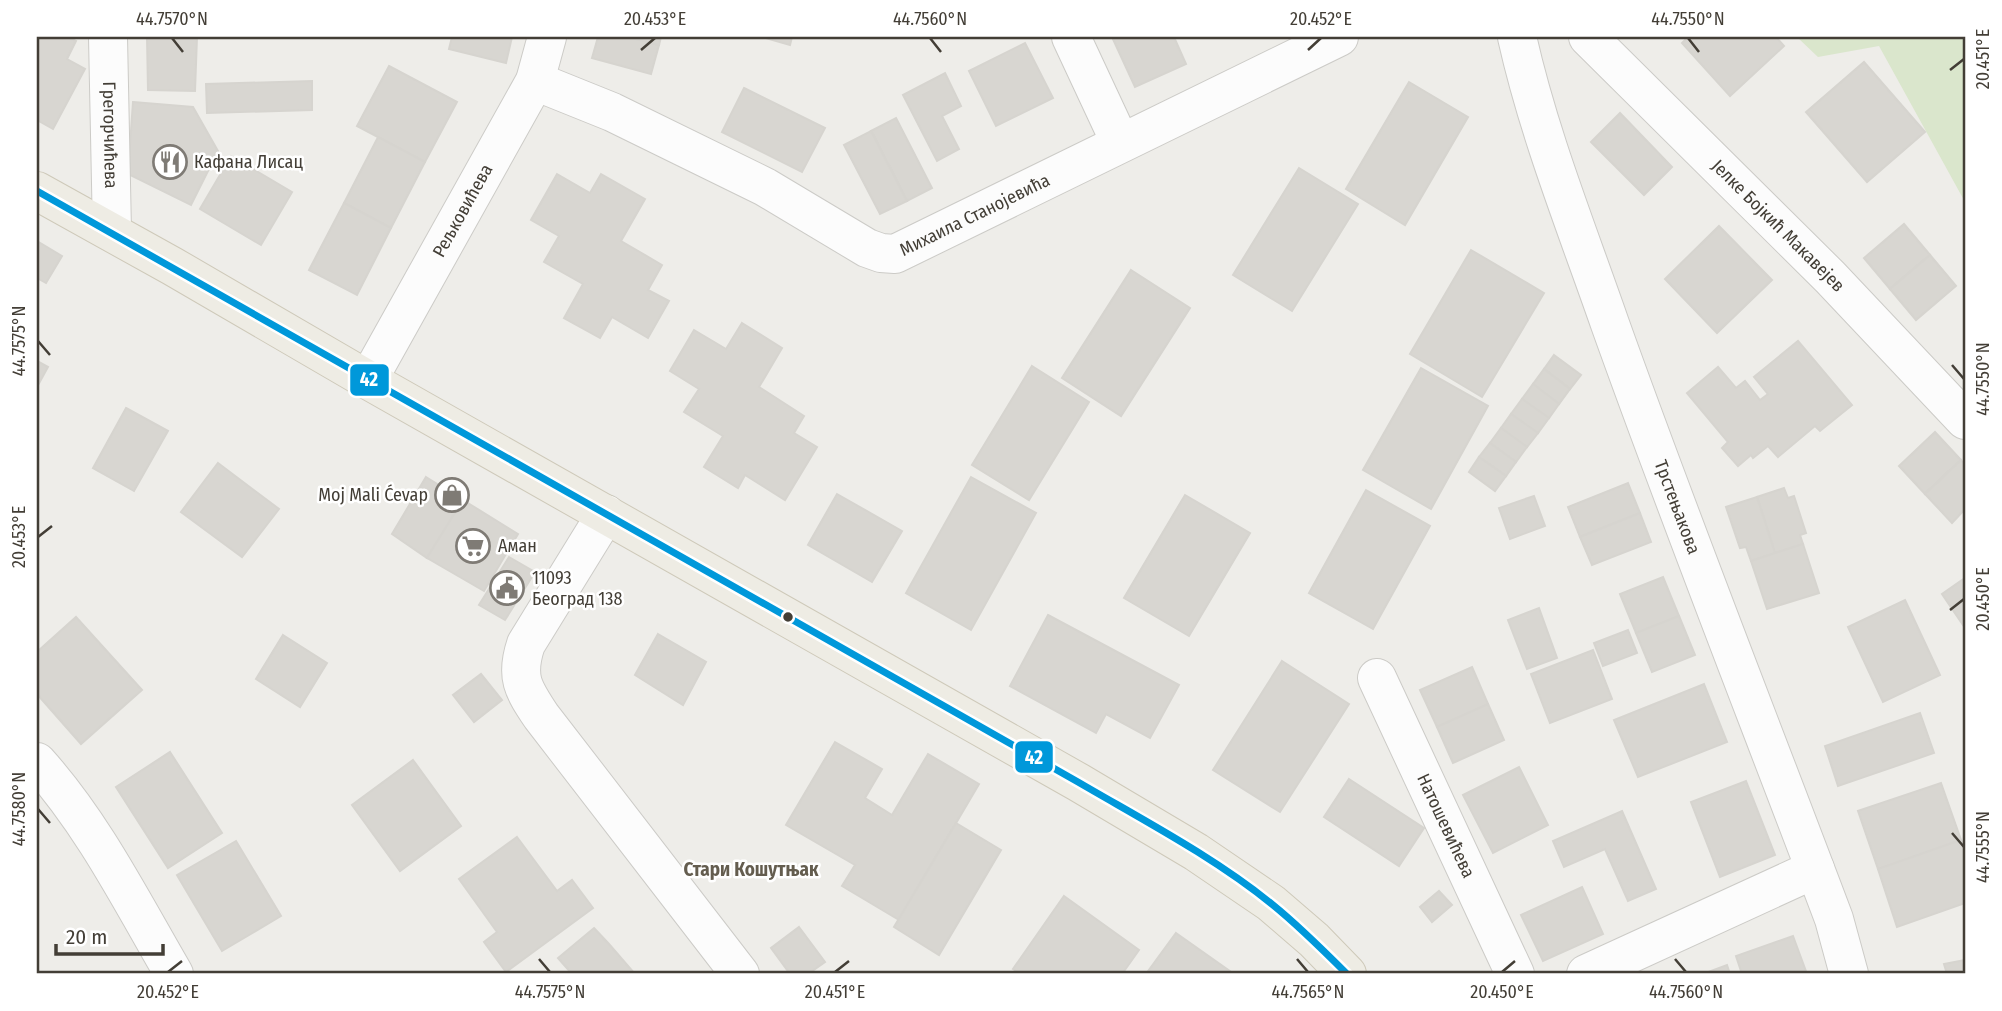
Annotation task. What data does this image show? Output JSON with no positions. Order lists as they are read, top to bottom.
{
  "streets": {
    "street": [
      "Грегорчићева",
      "Рељковићева",
      "Михаила Станојевића",
      "Јелке Бојкић Макавејев",
      "Трстењакова",
      "Натошевићева"
    ]
  },
  "crossings": [
    ["Рељковићева", "Михаила Станојевића"]
  ],
  "districts": ["Стари Кошутњак"],
  "places": {
    "restaurant": ["Кафана Лисац"],
    "shop": ["Moj Mali Ćevap"],
    "supermarket": ["Аман"],
    "public building": ["11093 Београд 138"]
  },
  "lines": ["transit line 42"],
  "scale_bar": "20 m",
  "coordinates": [
    "44.7570°N",
    "20.453°E",
    "44.7560°N",
    "20.452°E",
    "44.7550°N",
    "20.451°E",
    "44.7575°N",
    "20.450°E",
    "44.7580°N",
    "44.7555°N",
    "44.7565°N"
  ]
}
